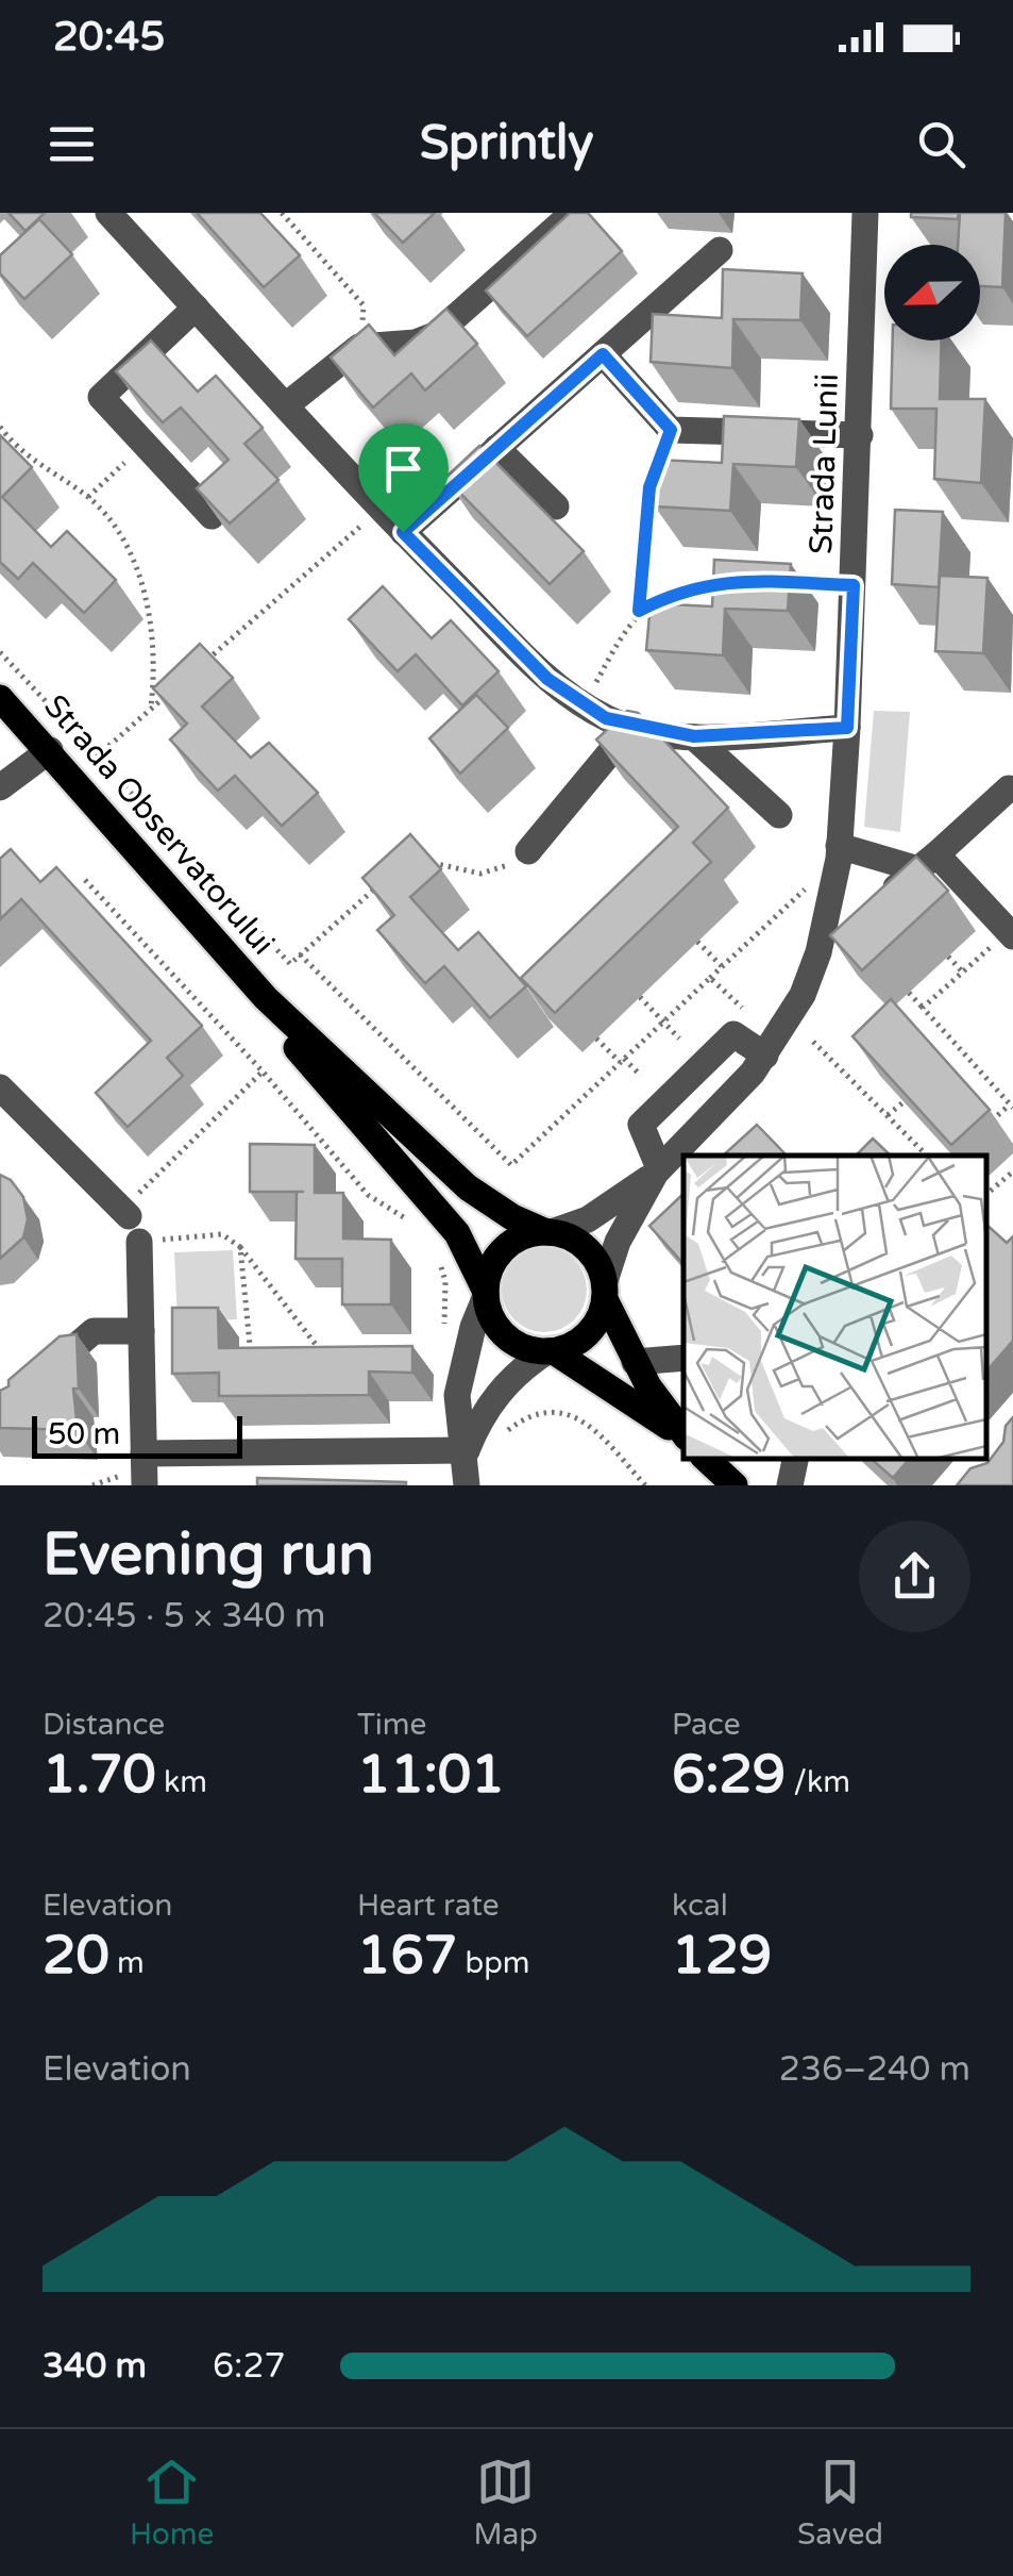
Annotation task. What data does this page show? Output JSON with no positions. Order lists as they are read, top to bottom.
{
  "streets": {
    "main road": ["Strada Observatorului"],
    "street": ["Strada Lunii"]
  },
  "crossings": [
    ["Strada Lunii", "Strada Observatorului"]
  ],
  "scale_bar": "50 m",
  "north": "left",
  "page": {
    "status": "20:45",
    "header": "Sprintly",
    "scale": "50 m",
    "heading": ["Evening run", "20:45 · 5 × 340 m"],
    "stats": [
      ["Distance", "1.70 km"],
      ["Time", "11:01"],
      ["Pace", "6:29 /km"],
      ["Elevation", "20 m"],
      ["Heart rate", "167 bpm"],
      ["kcal", "129"]
    ],
    "chart": ["Elevation", "236–240 m"],
    "list": [
      {
        "name": "340 m",
        "note": "6:27"
      }
    ],
    "tabs": ["Home", "Map", "Saved"]
  }
}
